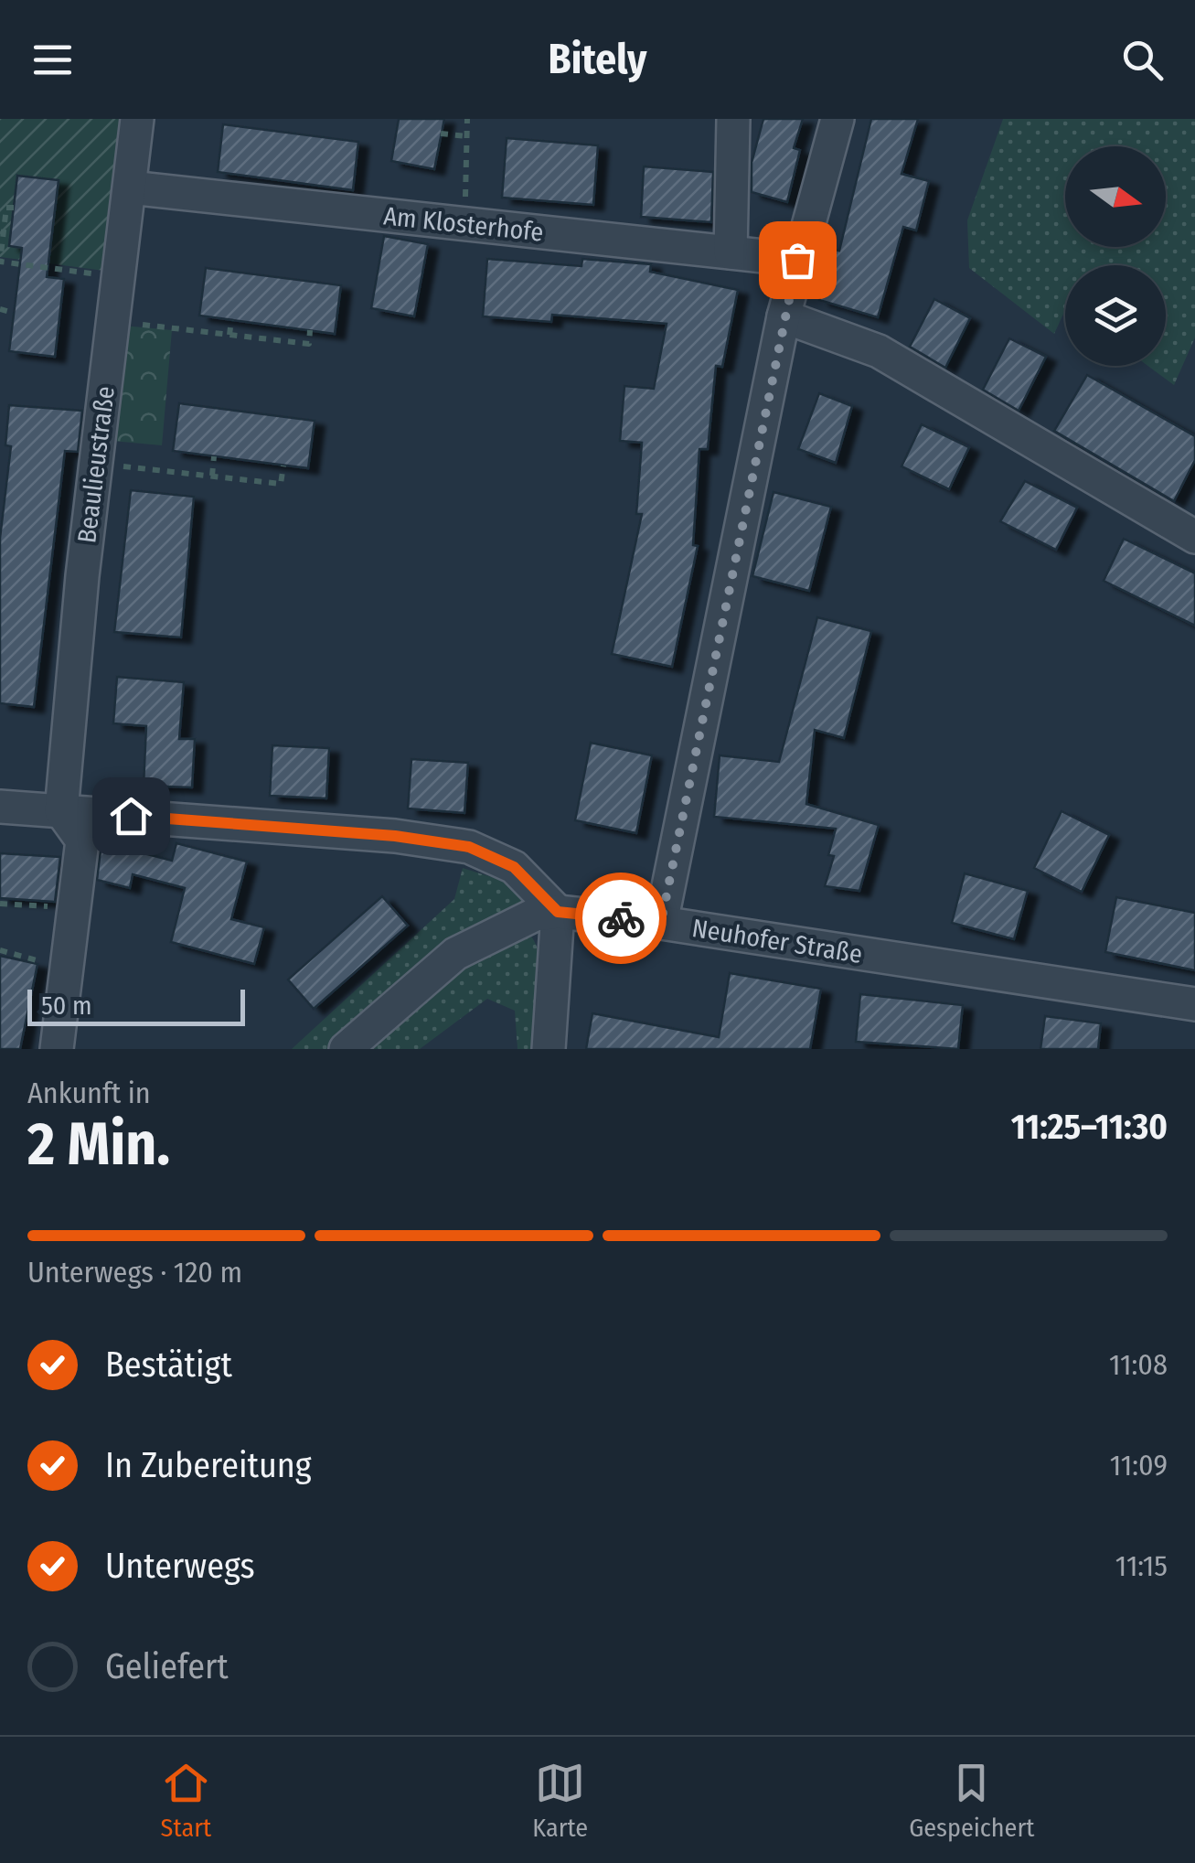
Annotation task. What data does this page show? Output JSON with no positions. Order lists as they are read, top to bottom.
{
  "streets": {
    "street": ["Am Klosterhofe", "Beaulieustraße", "Neuhofer Straße"]
  },
  "crossings": [
    ["Am Klosterhofe", "Beaulieustraße"]
  ],
  "scale_bar": "50 m",
  "north": "right",
  "page": {
    "header": "Bitely",
    "scale": "50 m",
    "heading": ["2 Min.", "Ankunft in", "11:25–11:30"],
    "bar": "Unterwegs · 120 m",
    "list": [
      ["Bestätigt", "11:08"],
      ["In Zubereitung", "11:09"],
      ["Unterwegs", "11:15"],
      "Geliefert"
    ],
    "tabs": ["Start", "Karte", "Gespeichert"]
  }
}
